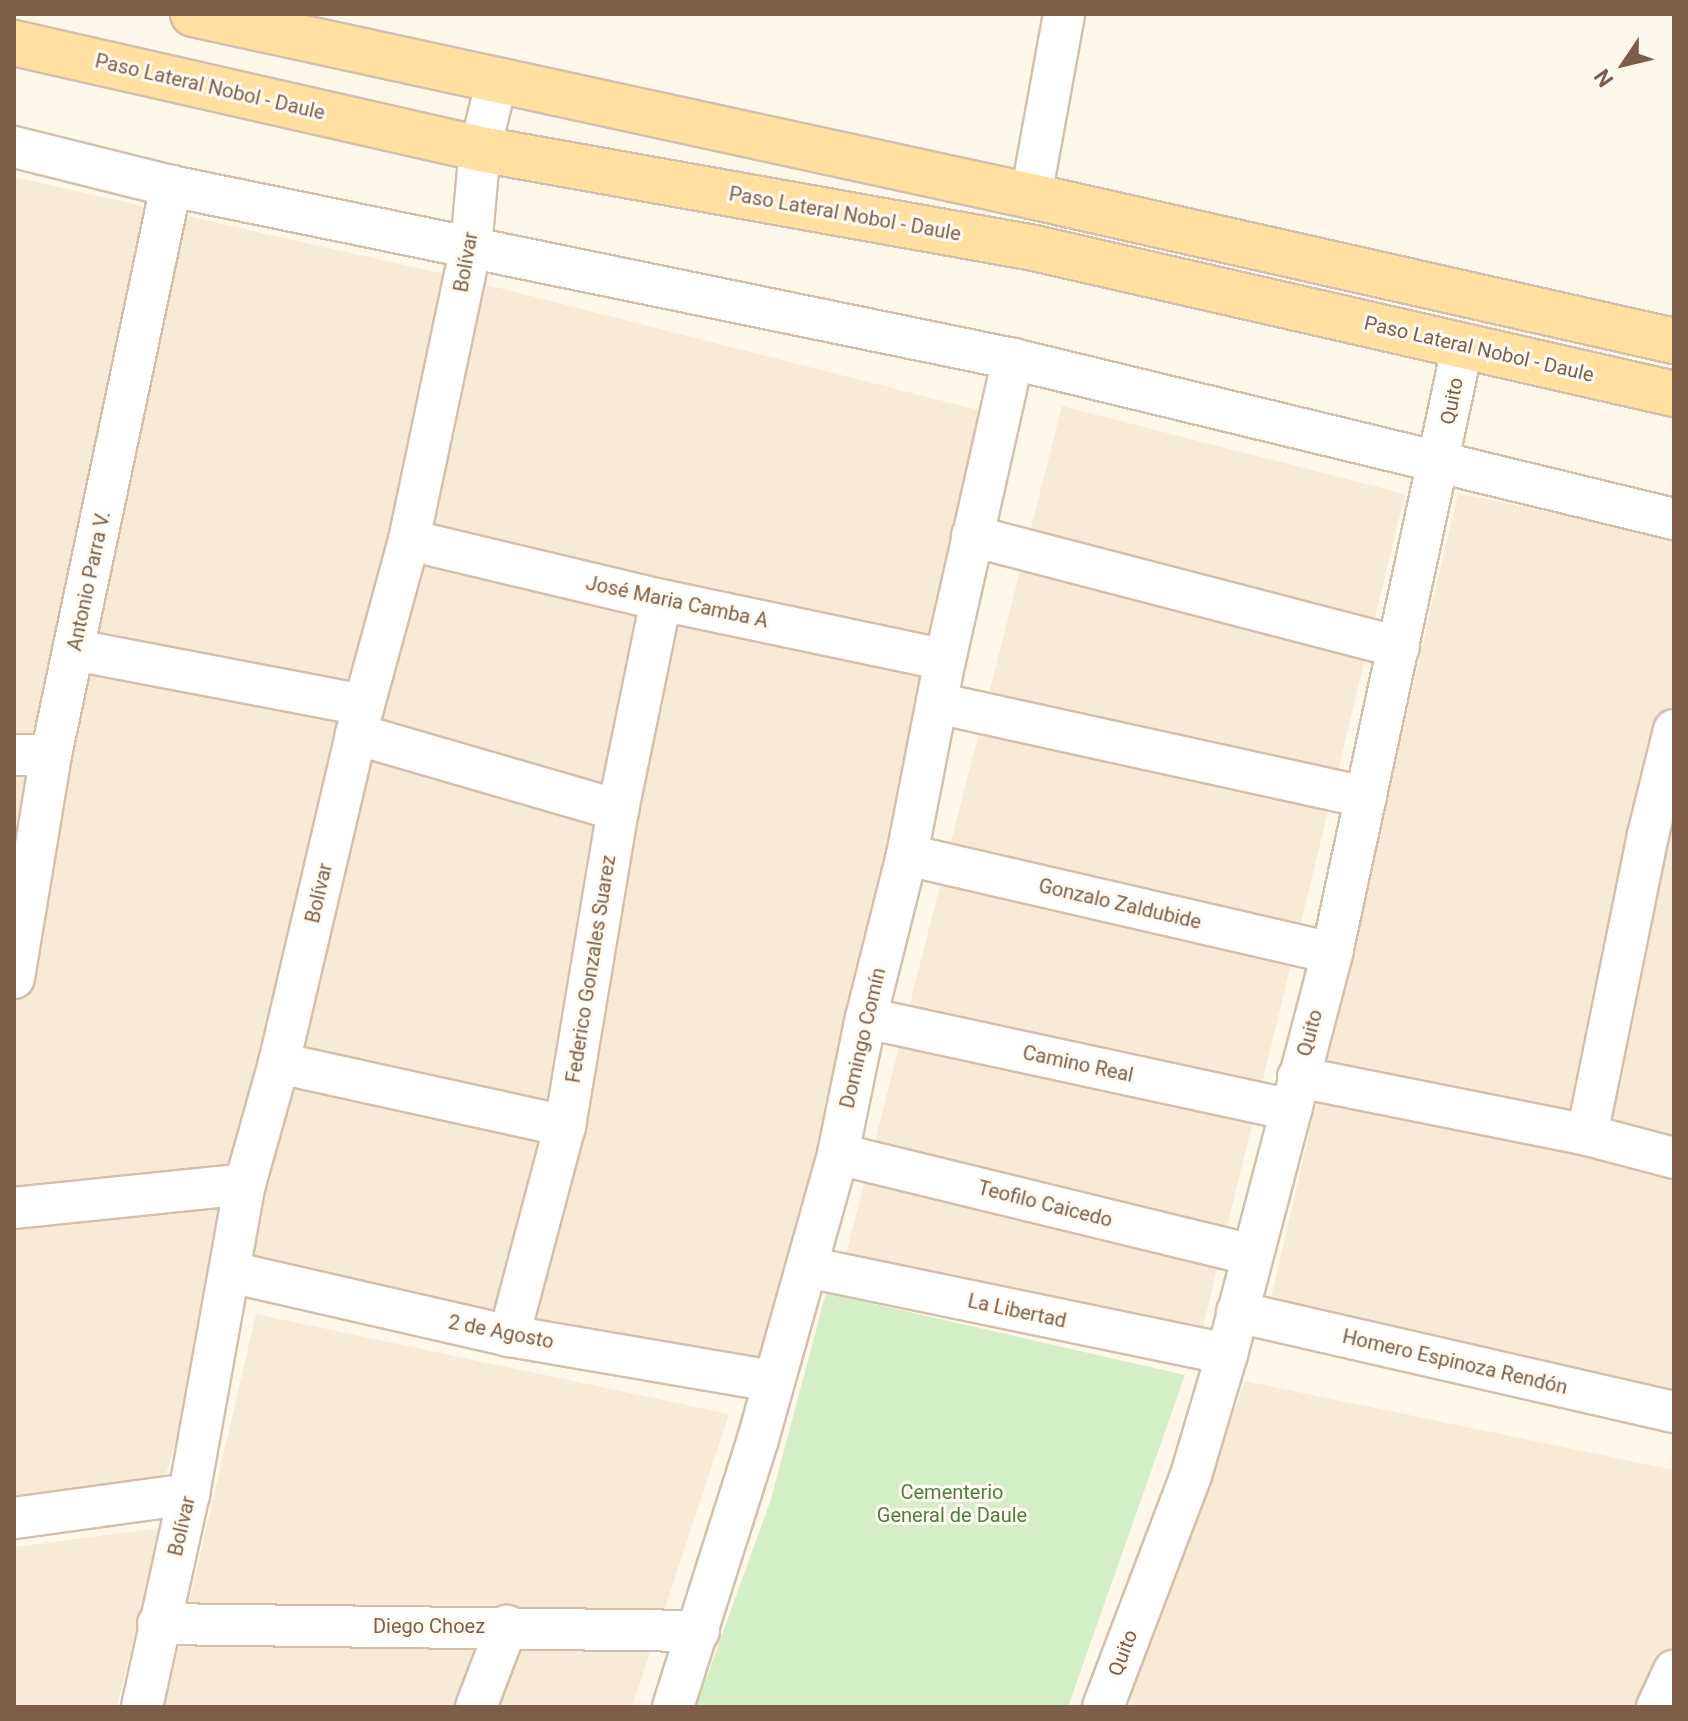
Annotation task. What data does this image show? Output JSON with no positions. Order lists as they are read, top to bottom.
{
  "streets": {
    "main road": ["Paso Lateral Nobol - Daule"],
    "street": [
      "Bolívar",
      "Quito",
      "Antonio Parra V.",
      "José Maria Camba A",
      "Gonzalo Zaldubide",
      "Federico Gonzales Suarez",
      "Domingo Comín",
      "Camino Real",
      "Teofilo Caicedo",
      "La Libertad",
      "2 de Agosto",
      "Homero Espinoza Rendón",
      "Diego Choez"
    ]
  },
  "crossings": [
    ["Paso Lateral Nobol - Daule", "Bolívar"],
    ["Paso Lateral Nobol - Daule", "Quito"],
    ["Bolívar", "José Maria Camba A"],
    ["Bolívar", "2 de Agosto"],
    ["Bolívar", "Diego Choez"],
    ["Quito", "Gonzalo Zaldubide"],
    ["Quito", "Camino Real"],
    ["Quito", "Teofilo Caicedo"],
    ["Quito", "La Libertad"],
    ["Quito", "Homero Espinoza Rendón"],
    ["José Maria Camba A", "Federico Gonzales Suarez"],
    ["José Maria Camba A", "Domingo Comín"],
    ["Gonzalo Zaldubide", "Domingo Comín"],
    ["Federico Gonzales Suarez", "2 de Agosto"],
    ["Domingo Comín", "Camino Real"],
    ["Domingo Comín", "Teofilo Caicedo"],
    ["Domingo Comín", "La Libertad"],
    ["Domingo Comín", "2 de Agosto"],
    ["Domingo Comín", "Diego Choez"]
  ],
  "parks": ["Cementerio General de Daule"],
  "north": "bottom left"
}
